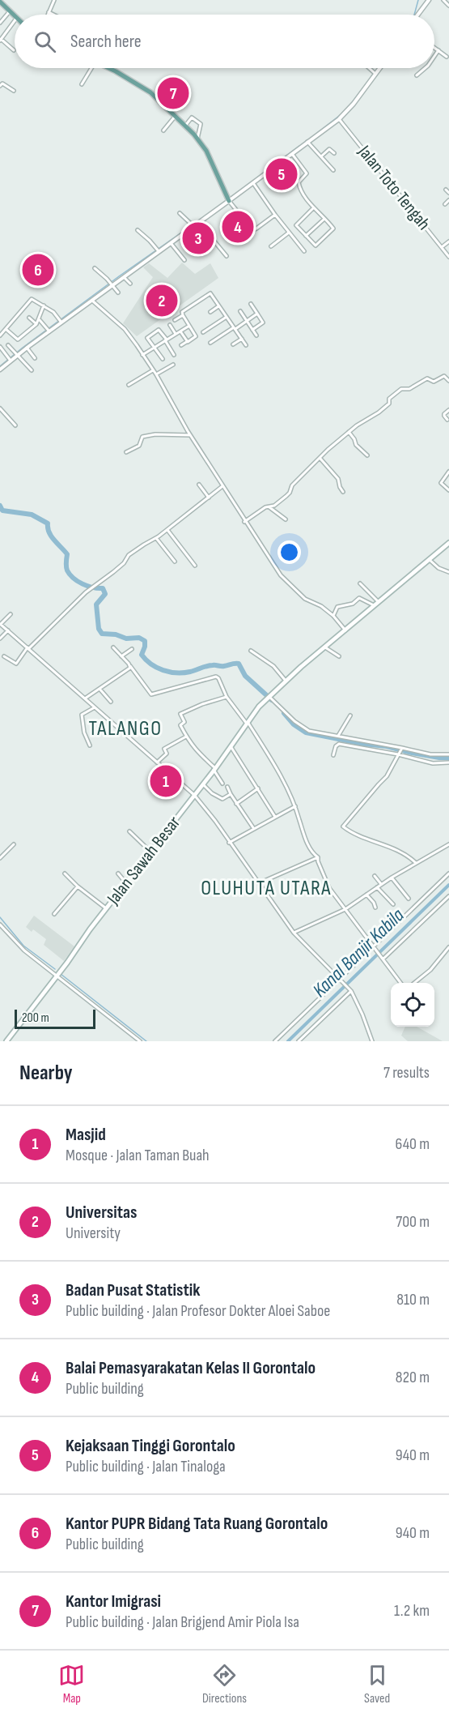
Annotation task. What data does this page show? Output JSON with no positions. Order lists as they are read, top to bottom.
{
  "streets": {
    "main road": ["Jalan Sawah Besar"],
    "street": ["Jalan Toto Tengah"]
  },
  "districts": ["TALANGO", "OLUHUTA UTARA"],
  "water": ["Kanal Banjir Kabila"],
  "scale_bar": "200 m",
  "page": {
    "search": "Search here",
    "pins": [
      "7",
      "5",
      "4",
      "3",
      "6",
      "2",
      "1"
    ],
    "scale": "200 m",
    "heading": ["Nearby", "7 results"],
    "list": [
      {
        "mark": "1",
        "name": "Masjid",
        "note": "Mosque · Jalan Taman Buah",
        "value": "640 m"
      },
      {
        "mark": "2",
        "name": "Universitas",
        "note": "University",
        "value": "700 m"
      },
      {
        "mark": "3",
        "name": "Badan Pusat Statistik",
        "note": "Public building · Jalan Profesor Dokter Aloei Saboe",
        "value": "810 m"
      },
      {
        "mark": "4",
        "name": "Balai Pemasyarakatan Kelas II Gorontalo",
        "note": "Public building",
        "value": "820 m"
      },
      {
        "mark": "5",
        "name": "Kejaksaan Tinggi Gorontalo",
        "note": "Public building · Jalan Tinaloga",
        "value": "940 m"
      },
      {
        "mark": "6",
        "name": "Kantor PUPR Bidang Tata Ruang Gorontalo",
        "note": "Public building",
        "value": "940 m"
      },
      {
        "mark": "7",
        "name": "Kantor Imigrasi",
        "note": "Public building · Jalan Brigjend Amir Piola Isa",
        "value": "1.2 km"
      }
    ],
    "nav": ["Map", "Directions", "Saved"]
  }
}
